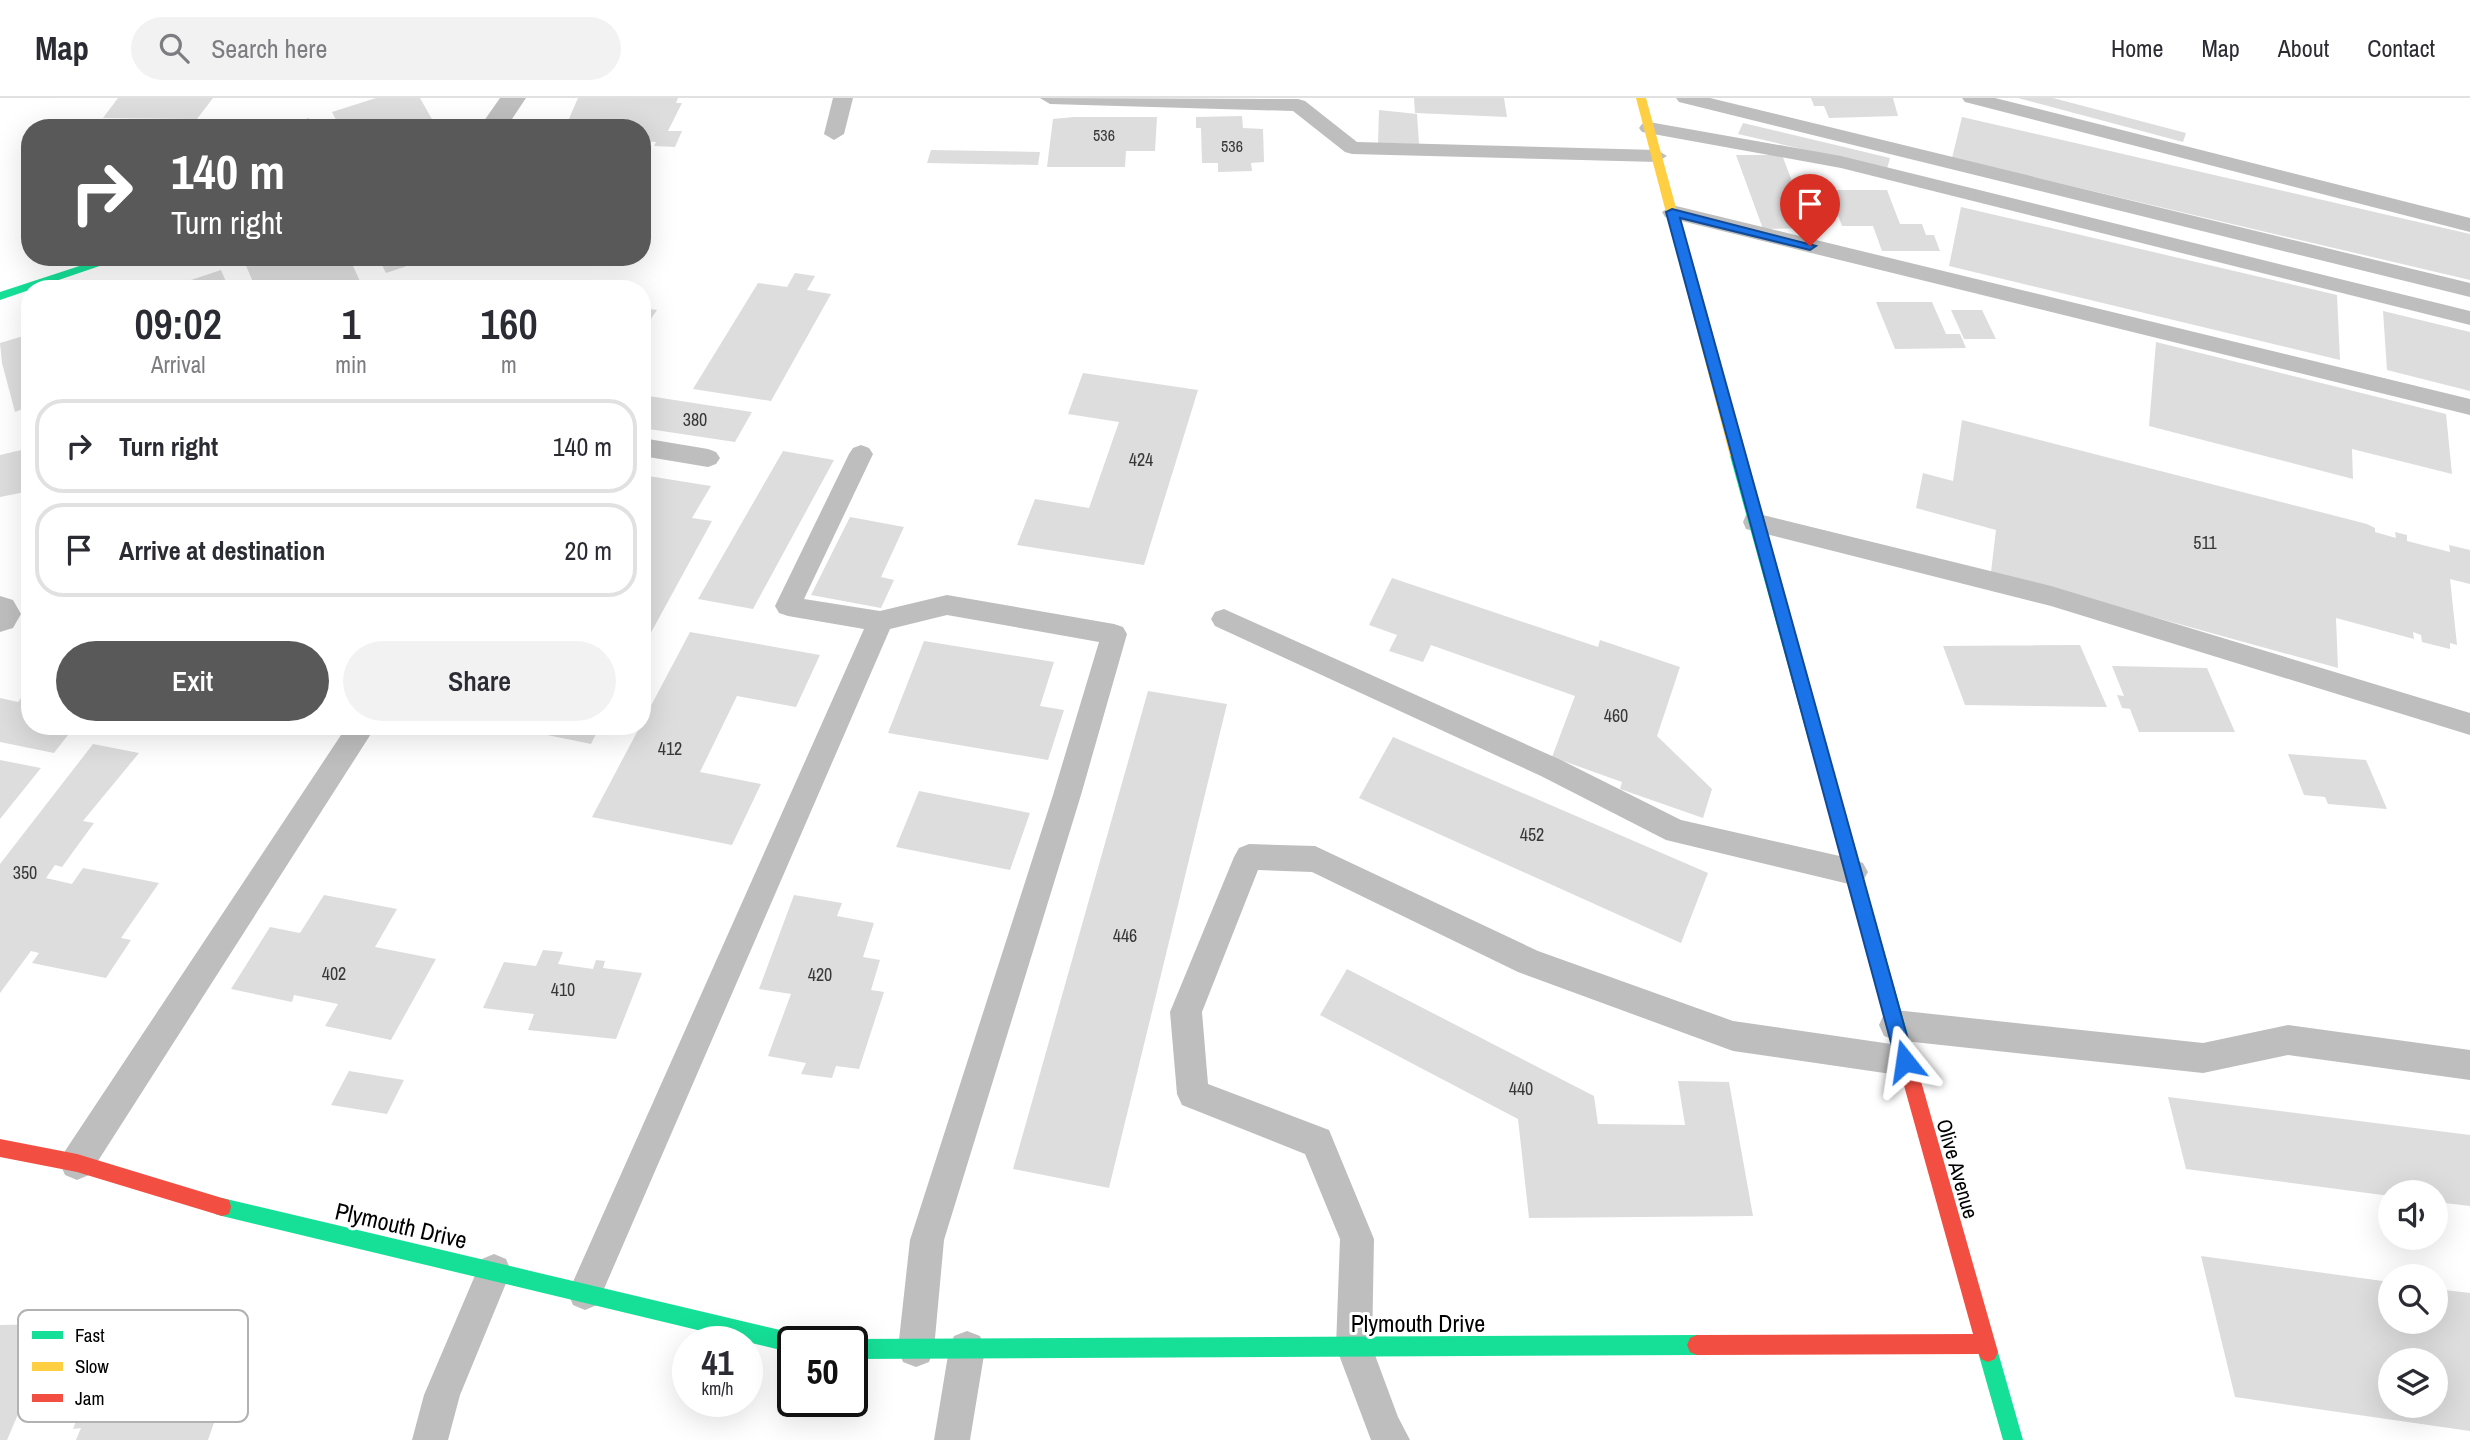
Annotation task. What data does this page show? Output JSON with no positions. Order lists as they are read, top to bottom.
{
  "streets": {
    "main road": ["Olive Avenue", "Plymouth Drive"]
  },
  "crossings": [
    ["Olive Avenue", "Plymouth Drive"]
  ],
  "house_numbers": [
    "536",
    "536",
    "380",
    "424",
    "511",
    "460",
    "412",
    "452",
    "350",
    "446",
    "402",
    "420",
    "410",
    "440"
  ],
  "legend": ["Fast", "Slow", "Jam"],
  "page": {
    "header": "Map",
    "search": "Search here",
    "nav": [
      "Home",
      "Map",
      "About",
      "Contact"
    ],
    "turn": ["140 m", "Turn right"],
    "eta": [
      "09:02",
      "Arrival",
      "1",
      "min",
      "160",
      "m"
    ],
    "list": [
      {
        "name": "Turn right",
        "value": "140 m"
      },
      {
        "name": "Arrive at destination",
        "value": "20 m"
      }
    ],
    "buttons": ["Exit", "Share"],
    "speed": "41 km/h",
    "limit": "50"
  }
}
